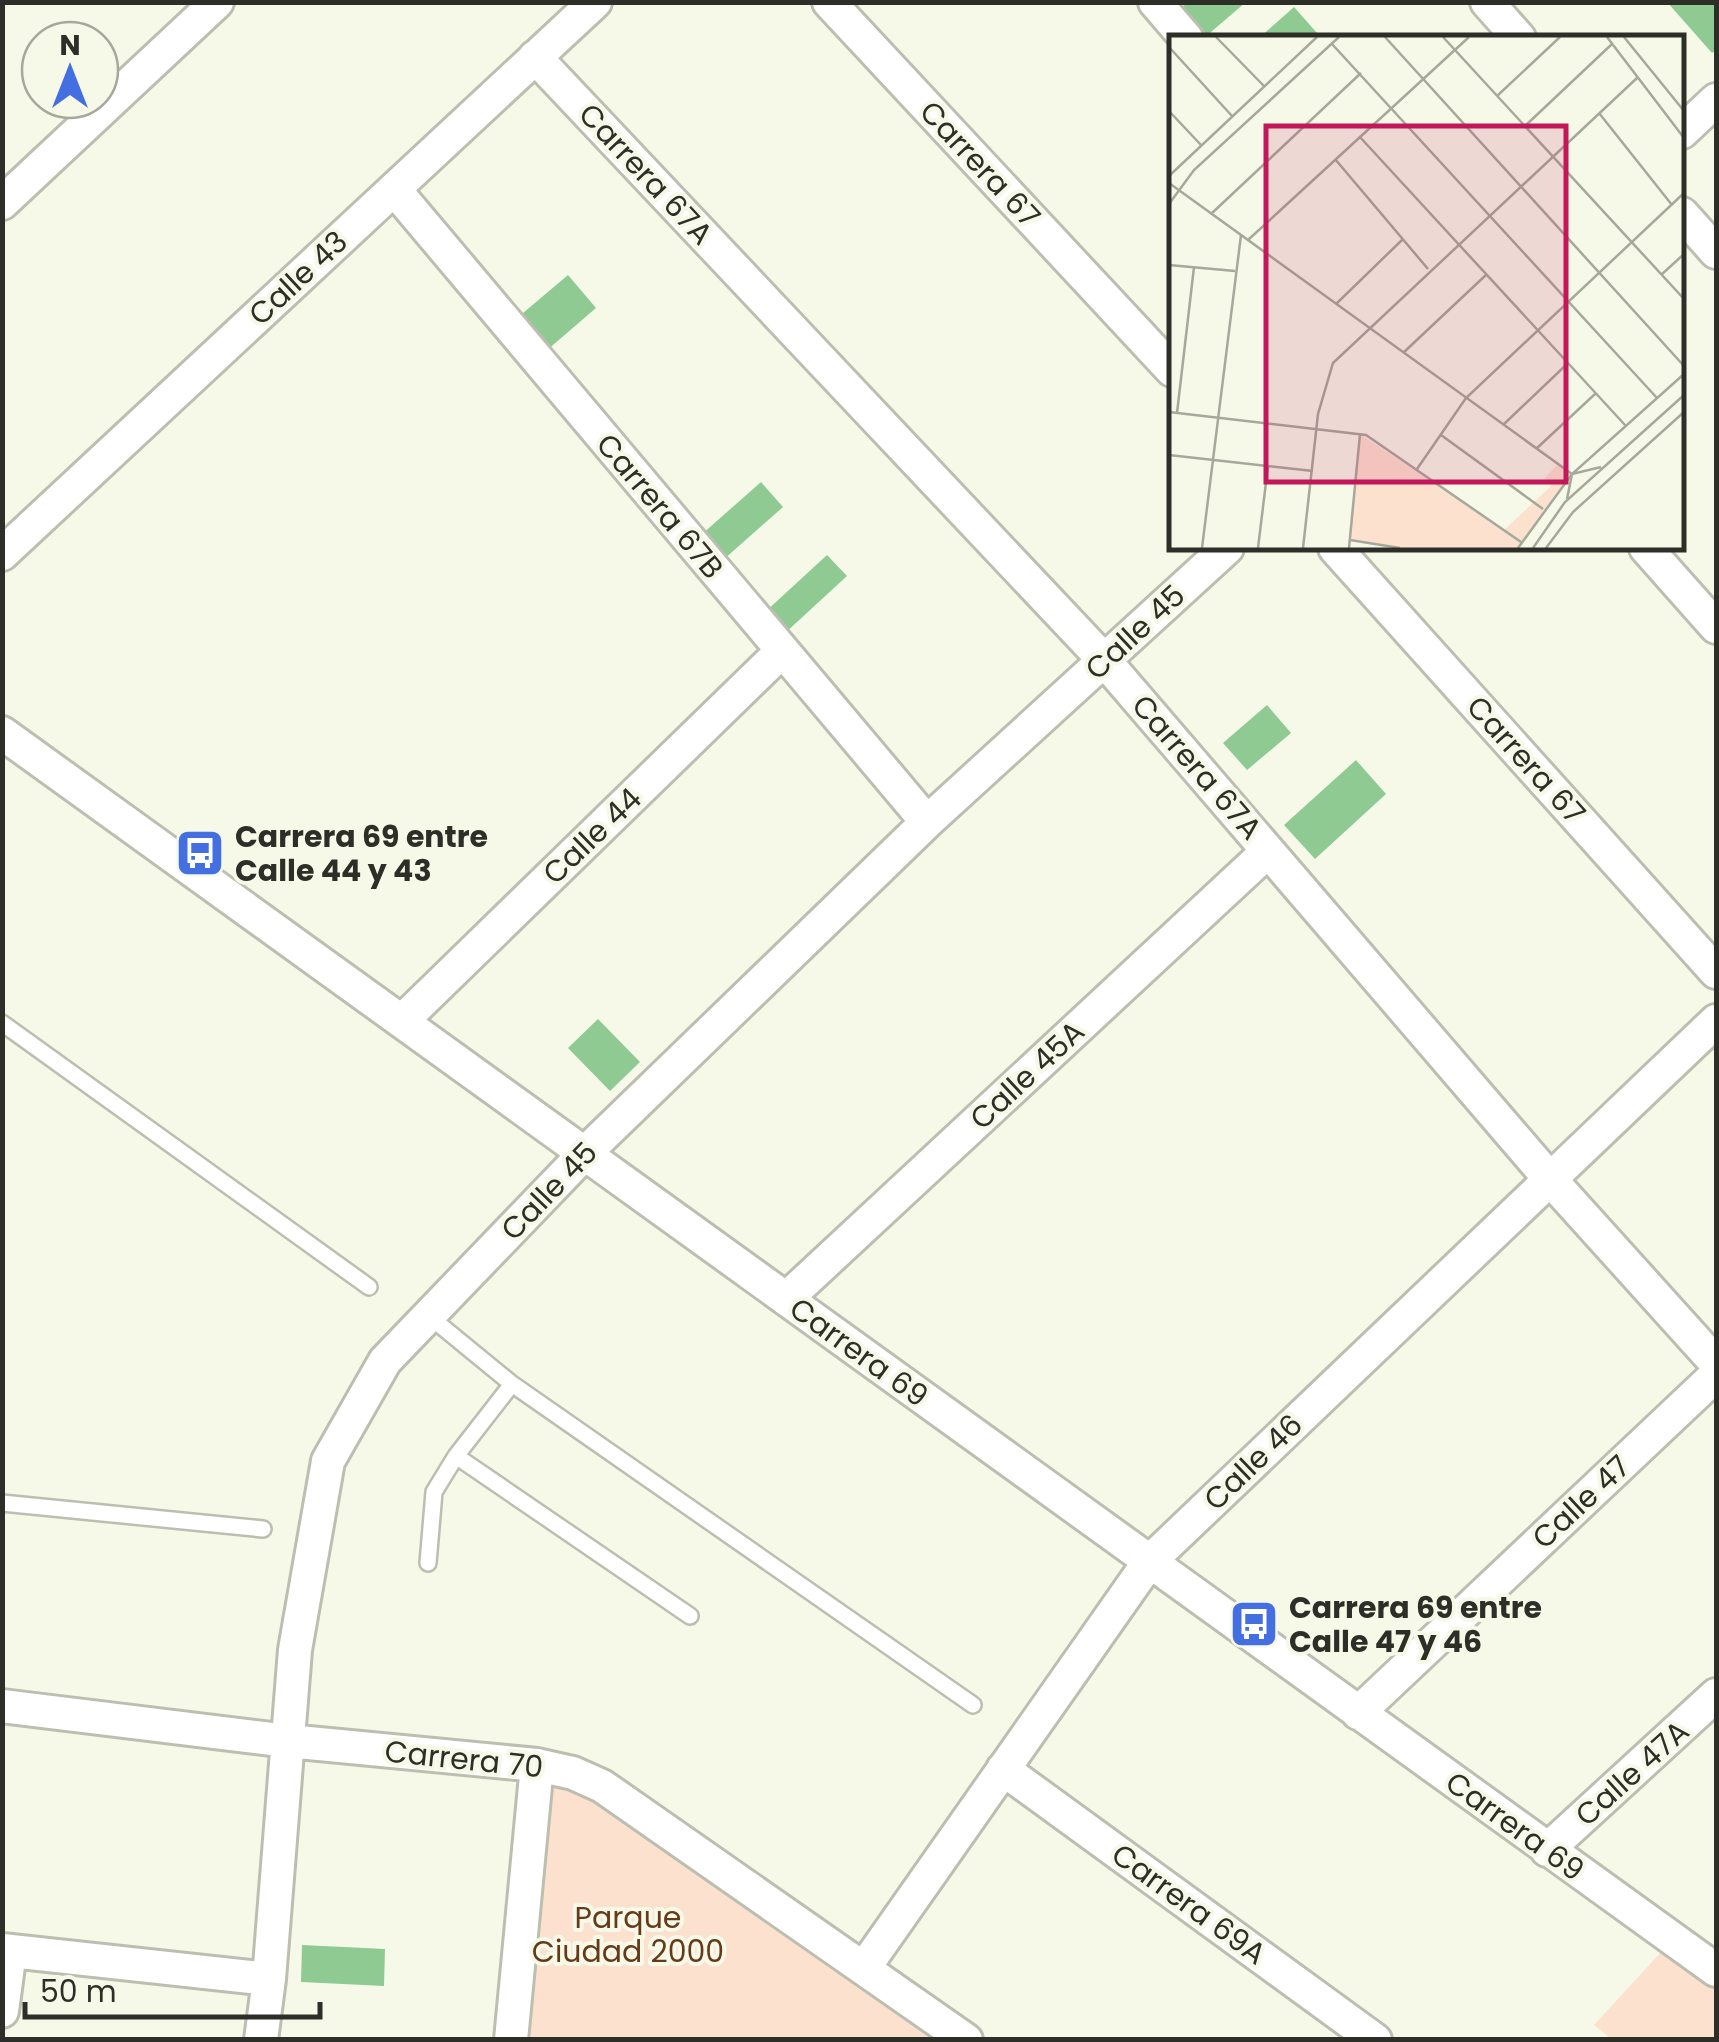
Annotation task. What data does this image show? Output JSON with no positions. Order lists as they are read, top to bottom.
{
  "streets": {
    "street": [
      "Carrera 67",
      "Carrera 67A",
      "Calle 43",
      "Carrera 67B",
      "Calle 45",
      "Calle 44",
      "Calle 45A",
      "Carrera 69",
      "Calle 46",
      "Calle 47",
      "Carrera 70",
      "Calle 47A",
      "Carrera 69A"
    ]
  },
  "crossings": [
    ["Carrera 67A", "Calle 43"],
    ["Carrera 67A", "Calle 45"],
    ["Carrera 67A", "Calle 45A"],
    ["Carrera 67A", "Calle 46"],
    ["Calle 43", "Carrera 67B"],
    ["Carrera 67B", "Calle 45"],
    ["Carrera 67B", "Calle 44"],
    ["Calle 45", "Carrera 69"],
    ["Calle 45", "Carrera 70"],
    ["Calle 44", "Carrera 69"],
    ["Calle 45A", "Carrera 69"],
    ["Carrera 69", "Calle 46"],
    ["Carrera 69", "Calle 47"],
    ["Carrera 69", "Calle 47A"],
    ["Calle 46", "Carrera 70"],
    ["Calle 46", "Carrera 69A"]
  ],
  "parks": ["Parque Ciudad 2000"],
  "places": {
    "bus stop": ["Carrera 69 entre Calle 44 y 43", "Carrera 69 entre Calle 47 y 46"]
  },
  "scale_bar": "50 m",
  "north": "top"
}
